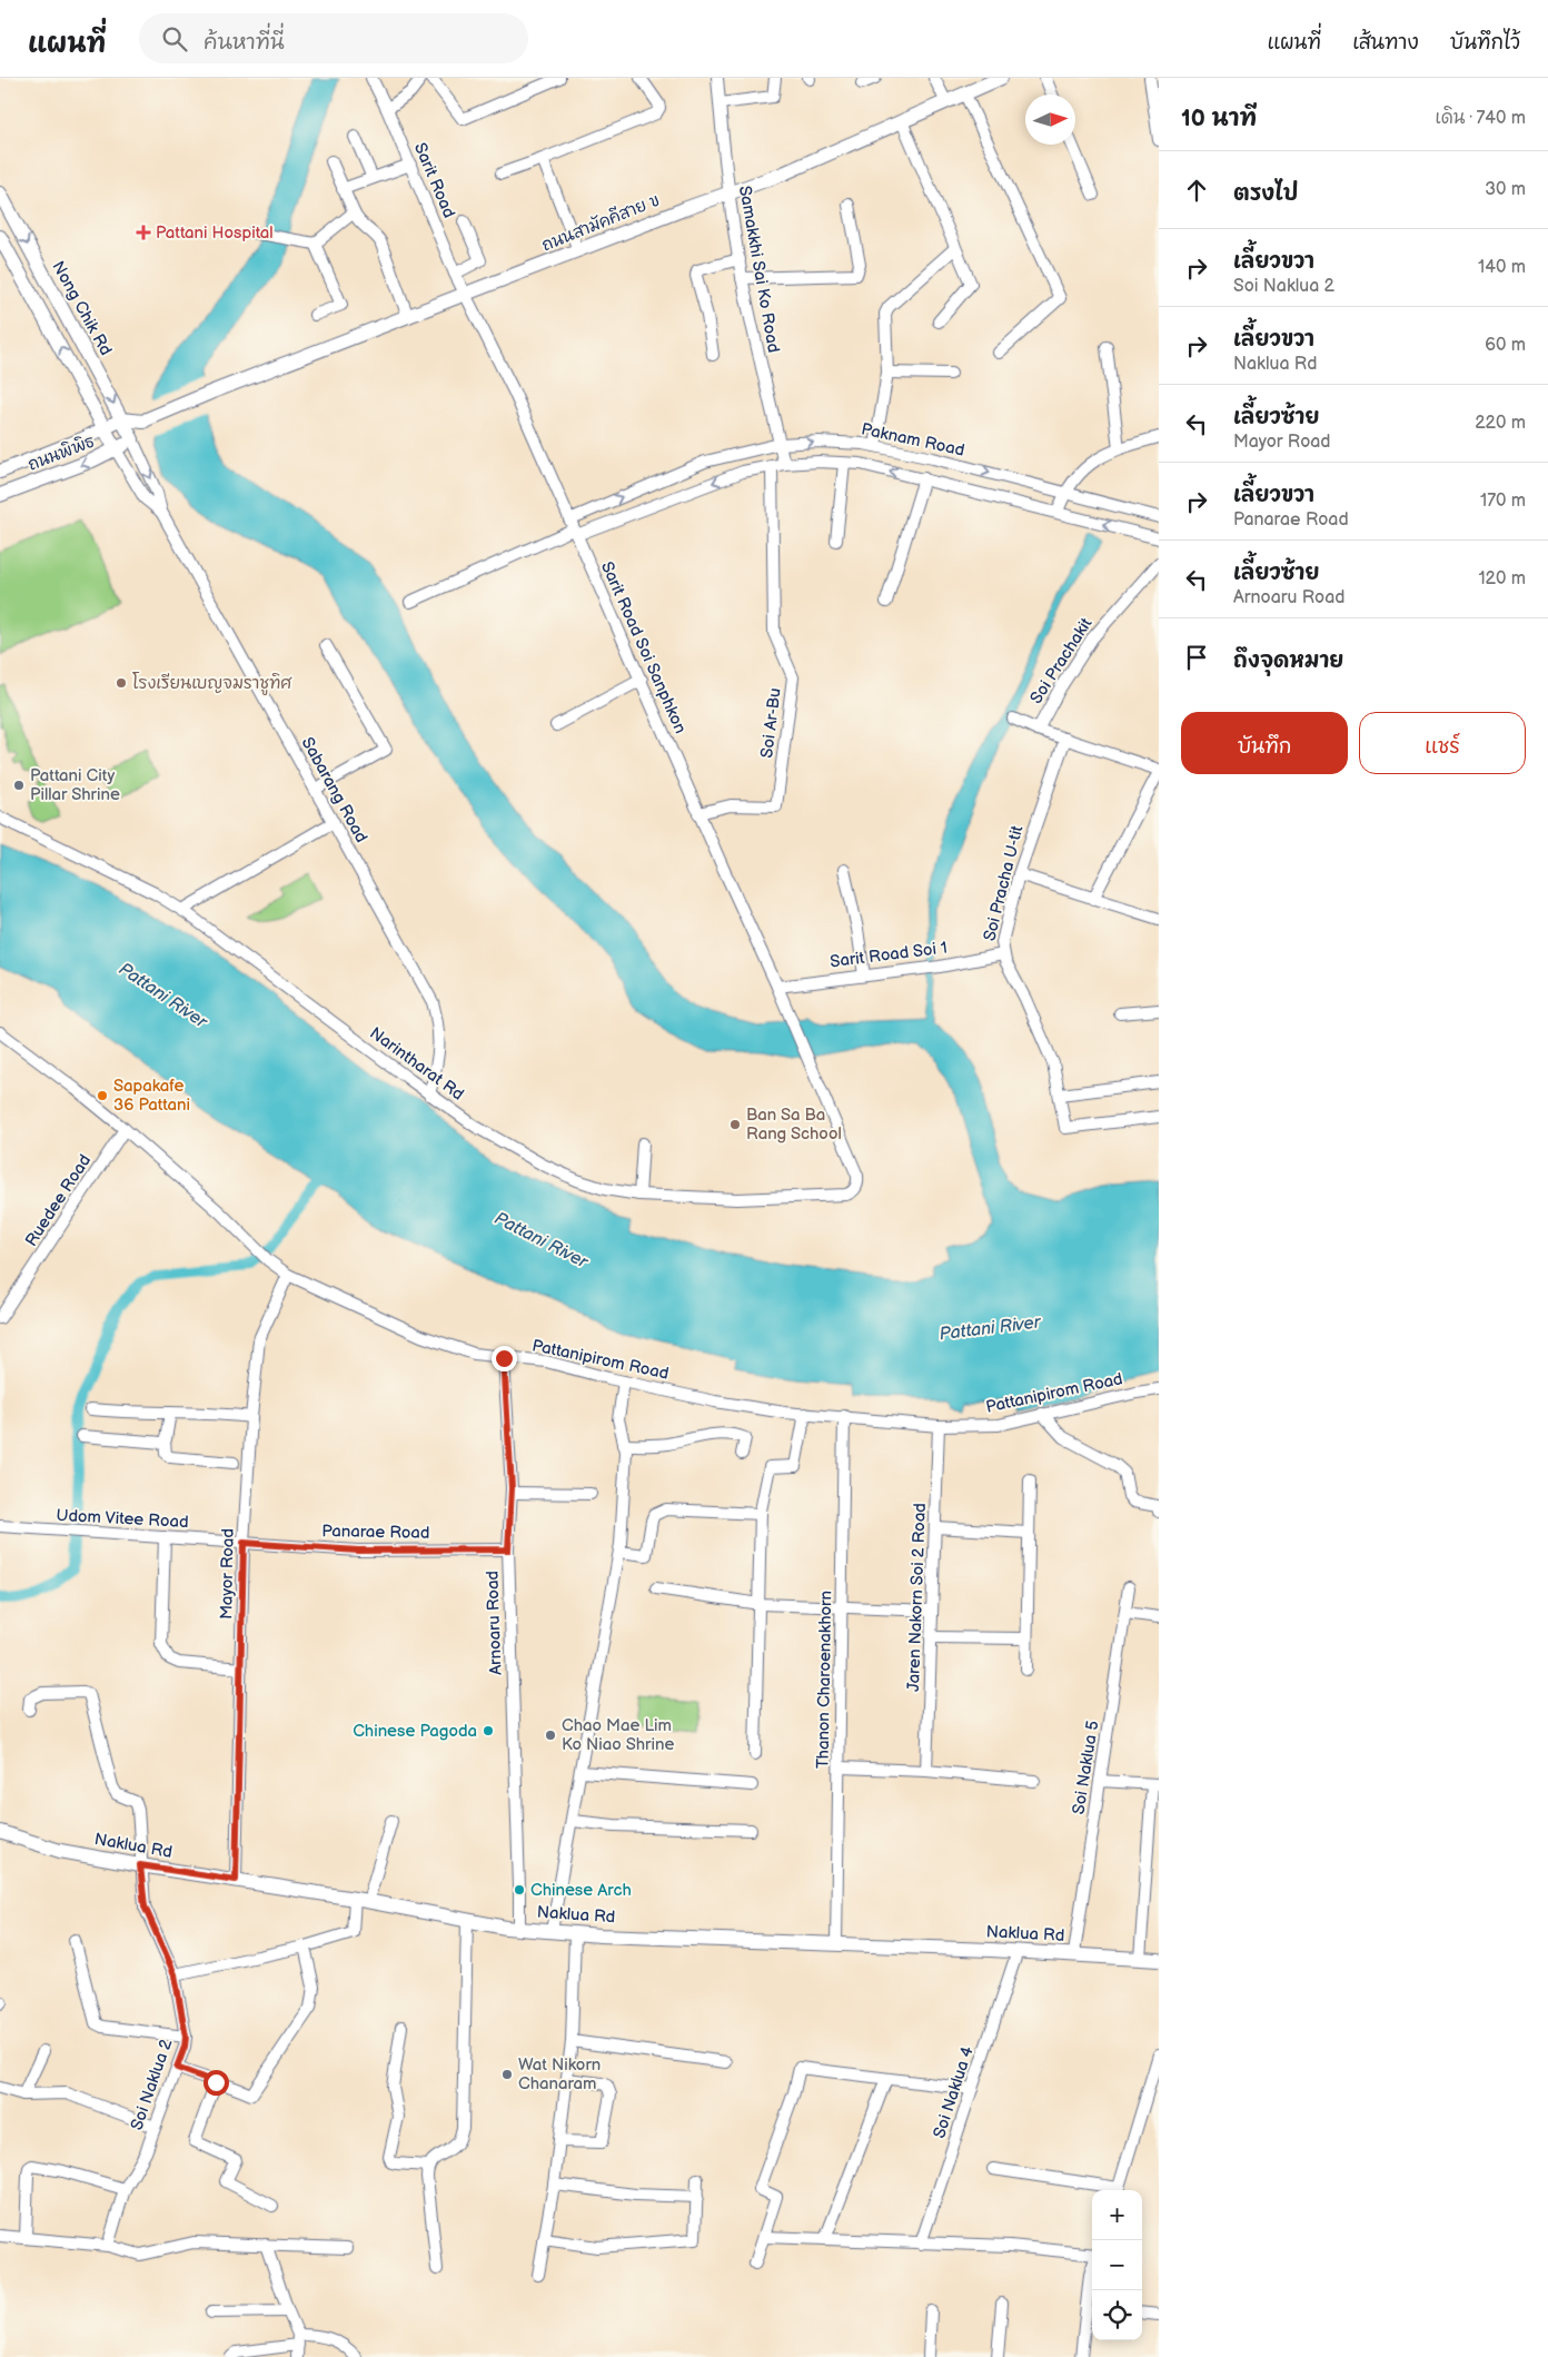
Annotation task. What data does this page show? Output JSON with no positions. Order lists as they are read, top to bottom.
{
  "streets": {
    "main road": [
      "ถนนสามัคคีสาย ข",
      "Nong Chik Rd",
      "ถนนพิพิธ",
      "Naklua Rd"
    ],
    "street": [
      "Sarit Road",
      "Samakkhi Sai Ko Road",
      "Paknam Road",
      "Sarit Road Soi Sanphkon",
      "Soi Prachakit",
      "Soi Ar-Bu",
      "Sabarang Road",
      "Soi Pracha U-tit",
      "Sarit Road Soi 1",
      "Narintharat Rd",
      "Ruedee Road",
      "Pattanipirom Road",
      "Udom Vitee Road",
      "Panarae Road",
      "Mayor Road",
      "Jaren Nakorn Soi 2 Road",
      "Arnoaru Road",
      "Thanon Charoenakhorn",
      "Soi Naklua 5",
      "Soi Naklua 2",
      "Soi Naklua 4"
    ]
  },
  "crossings": [
    ["Sarit Road", "ถนนสามัคคีสาย ข"],
    ["Sarit Road", "Sarit Road Soi Sanphkon"],
    ["ถนนสามัคคีสาย ข", "Samakkhi Sai Ko Road"],
    ["ถนนสามัคคีสาย ข", "Sarit Road Soi Sanphkon"],
    ["Samakkhi Sai Ko Road", "Paknam Road"],
    ["Nong Chik Rd", "ถนนพิพิธ"],
    ["Nong Chik Rd", "Sabarang Road"],
    ["Paknam Road", "Sarit Road Soi Sanphkon"],
    ["ถนนพิพิธ", "Sabarang Road"],
    ["Sarit Road Soi Sanphkon", "Soi Ar-Bu"],
    ["Sarit Road Soi Sanphkon", "Sarit Road Soi 1"],
    ["Sarit Road Soi Sanphkon", "Narintharat Rd"],
    ["Sabarang Road", "Narintharat Rd"],
    ["Soi Pracha U-tit", "Sarit Road Soi 1"],
    ["Ruedee Road", "Pattanipirom Road"],
    ["Pattanipirom Road", "Mayor Road"],
    ["Pattanipirom Road", "Jaren Nakorn Soi 2 Road"],
    ["Pattanipirom Road", "Arnoaru Road"],
    ["Pattanipirom Road", "Thanon Charoenakhorn"],
    ["Udom Vitee Road", "Panarae Road"],
    ["Udom Vitee Road", "Mayor Road"],
    ["Panarae Road", "Mayor Road"],
    ["Panarae Road", "Arnoaru Road"],
    ["Mayor Road", "Naklua Rd"],
    ["Arnoaru Road", "Naklua Rd"],
    ["Thanon Charoenakhorn", "Naklua Rd"],
    ["Soi Naklua 5", "Naklua Rd"],
    ["Naklua Rd", "Soi Naklua 2"],
    ["Naklua Rd", "Soi Naklua 4"]
  ],
  "water": ["Pattani River"],
  "places": {
    "health": ["Pattani Hospital"],
    "other": [
      "โรงเรียนเบญจมราชูทิศ",
      "Pattani City Pillar Shrine",
      "Sapakafe 36 Pattani",
      "Ban Sa Ba Rang School",
      "Chinese Pagoda",
      "Chao Mae Lim Ko Niao Shrine",
      "Chinese Arch",
      "Wat Nikorn Chanaram"
    ]
  },
  "north": "right",
  "page": {
    "header": "แผนที่",
    "search": "ค้นหาที่นี่",
    "nav": ["แผนที่", "เส้นทาง", "บันทึกไว้"],
    "heading": ["10 นาที", "เดิน · 740 m"],
    "list": [
      ["ตรงไป", "30 m"],
      ["เลี้ยวขวา", "Soi Naklua 2", "140 m"],
      ["เลี้ยวขวา", "Naklua Rd", "60 m"],
      ["เลี้ยวซ้าย", "Mayor Road", "220 m"],
      ["เลี้ยวขวา", "Panarae Road", "170 m"],
      ["เลี้ยวซ้าย", "Arnoaru Road", "120 m"],
      "ถึงจุดหมาย"
    ],
    "buttons": ["บันทึก", "แชร์"],
    "map_buttons": ["+", "−"]
  }
}
